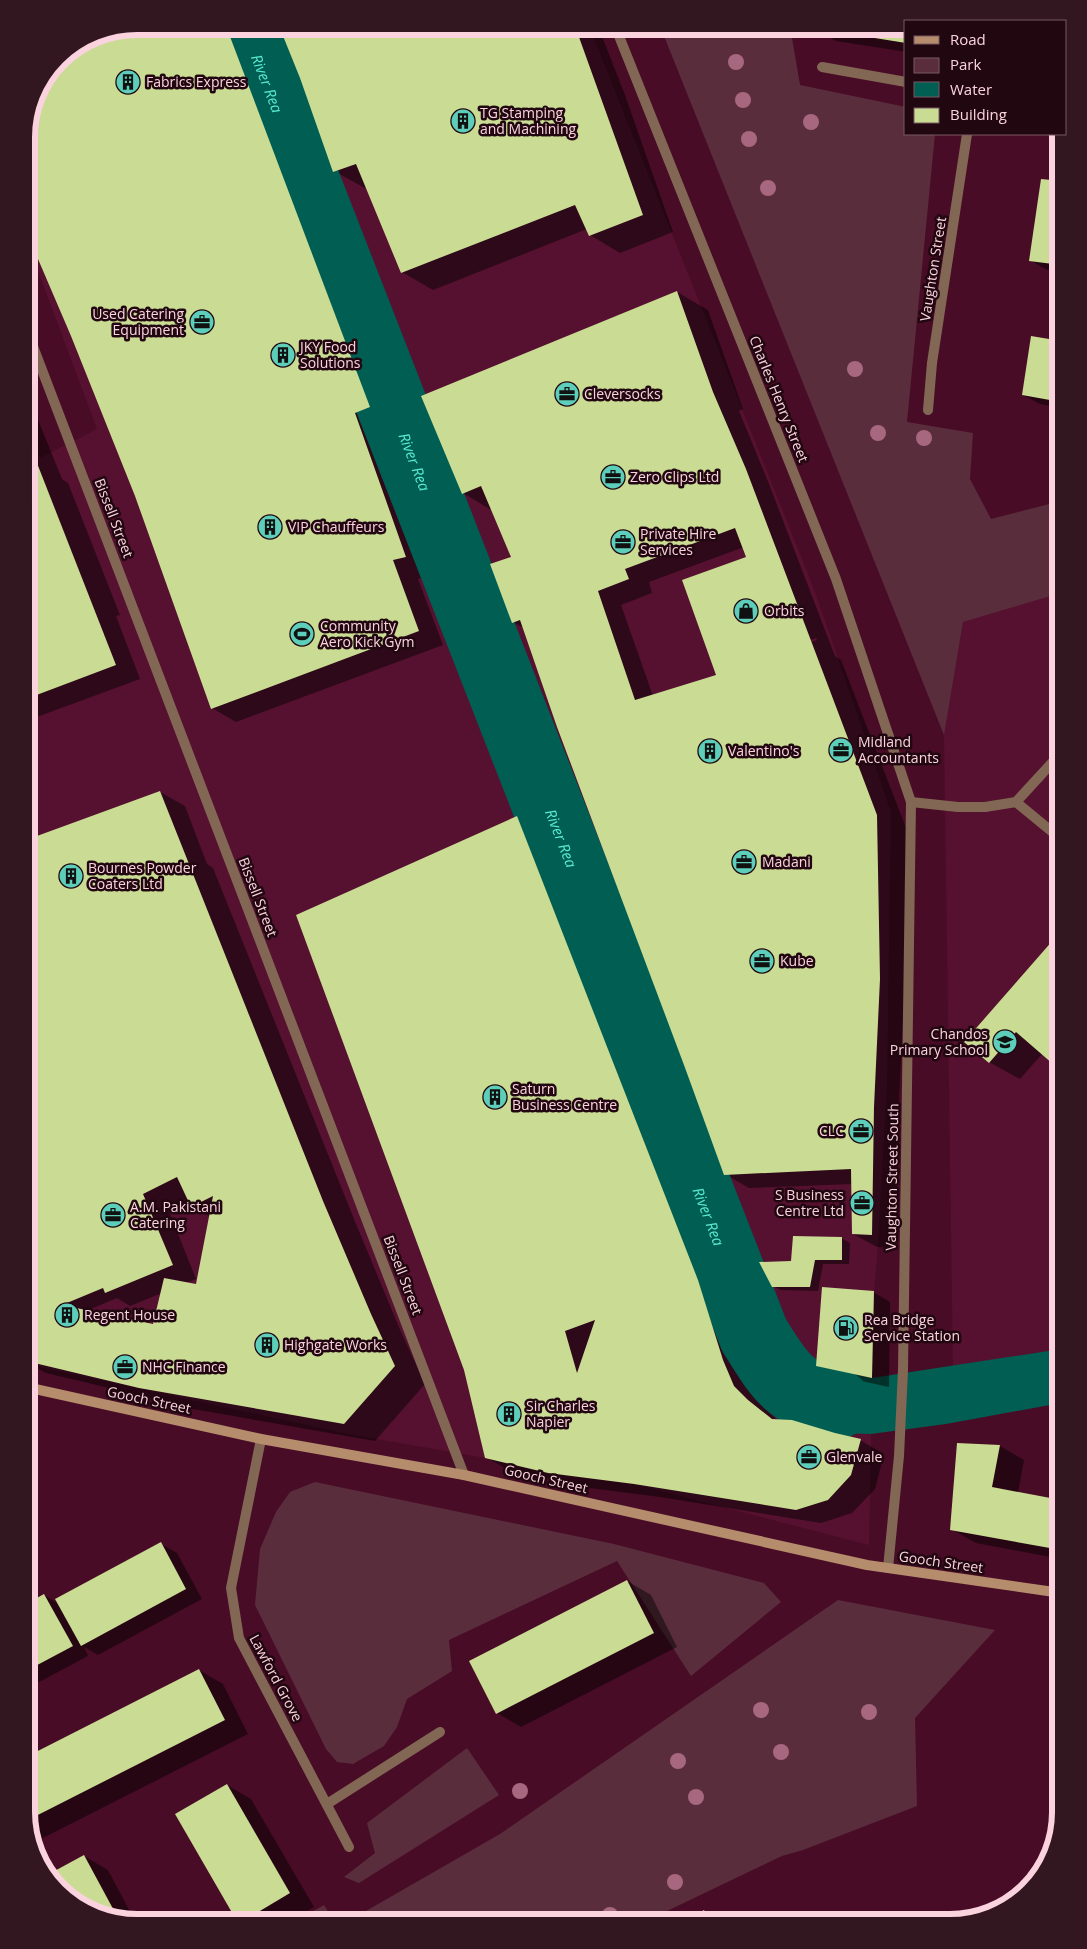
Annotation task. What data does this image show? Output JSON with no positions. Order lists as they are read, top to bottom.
{
  "streets": {
    "street": [
      "Vaughton Street",
      "Charles Henry Street",
      "Bissell Street",
      "Vaughton Street South",
      "Gooch Street",
      "Lawford Grove"
    ]
  },
  "crossings": [
    ["Charles Henry Street", "Vaughton Street South"],
    ["Bissell Street", "Gooch Street"],
    ["Vaughton Street South", "Gooch Street"],
    ["Gooch Street", "Lawford Grove"]
  ],
  "water": ["River Rea"],
  "places": {
    "building": [
      "Fabrics Express",
      "TG Stamping and Machining",
      "JKY Food Solutions",
      "VIP Chauffeurs",
      "Valentino's",
      "Bournes Powder Coaters Ltd",
      "Saturn Business Centre",
      "Regent House",
      "Highgate Works",
      "Sir Charles Napier"
    ],
    "office": [
      "Used Catering Equipment",
      "Cleversocks",
      "Zero Clips Ltd",
      "Private Hire Services",
      "Midland Accountants",
      "Madani",
      "Kube",
      "CLC",
      "S Business Centre Ltd",
      "A.M. Pakistani Catering",
      "NHC Finance",
      "Glenvale"
    ],
    "shop": ["Orbits"],
    "sports": ["Community Aero Kick Gym"],
    "school or university": ["Chandos Primary School"],
    "fuel station": ["Rea Bridge Service Station"]
  },
  "legend": [
    "Road",
    "Park",
    "Water",
    "Building"
  ]
}
